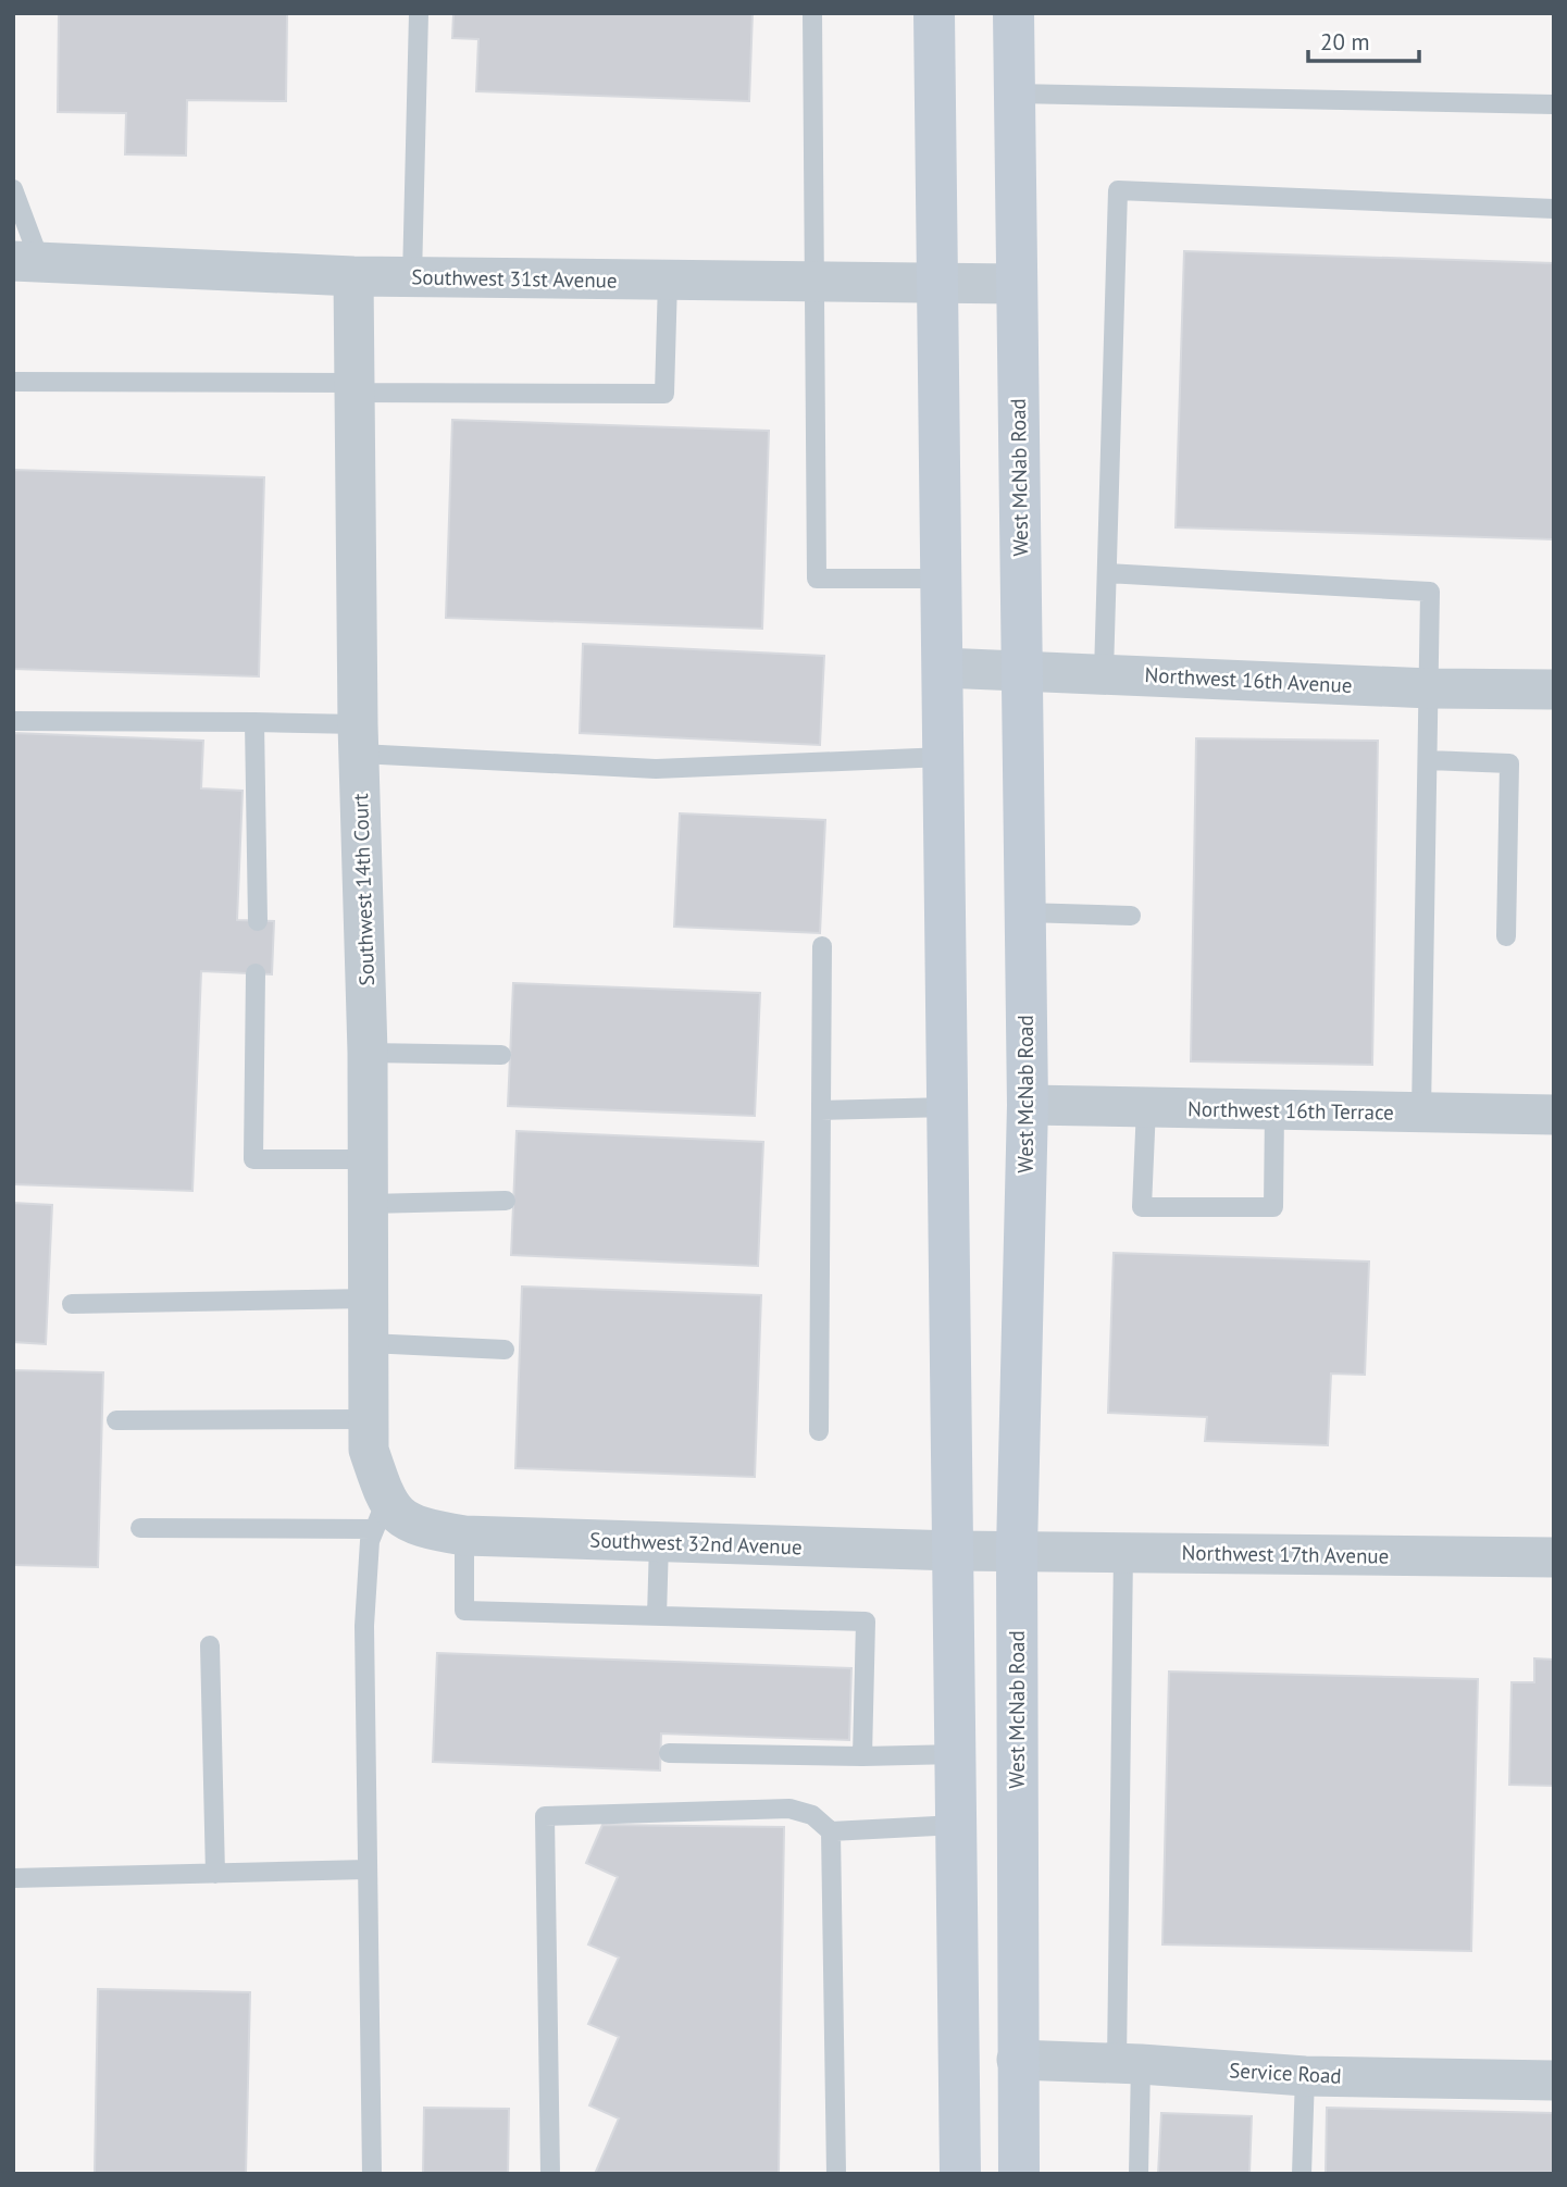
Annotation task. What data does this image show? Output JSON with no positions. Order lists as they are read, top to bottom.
{
  "streets": {
    "main road": ["West McNab Road"],
    "street": [
      "Southwest 31st Avenue",
      "Northwest 16th Avenue",
      "Southwest 14th Court",
      "Northwest 16th Terrace",
      "Southwest 32nd Avenue",
      "Northwest 17th Avenue",
      "Service Road"
    ]
  },
  "crossings": [
    ["Southwest 31st Avenue", "West McNab Road"],
    ["Southwest 31st Avenue", "Southwest 14th Court"],
    ["West McNab Road", "Northwest 16th Avenue"],
    ["West McNab Road", "Northwest 16th Terrace"],
    ["West McNab Road", "Southwest 32nd Avenue"],
    ["West McNab Road", "Northwest 17th Avenue"],
    ["West McNab Road", "Service Road"],
    ["Southwest 14th Court", "Southwest 32nd Avenue"],
    ["Southwest 32nd Avenue", "Northwest 17th Avenue"]
  ],
  "scale_bar": "20 m"
}
